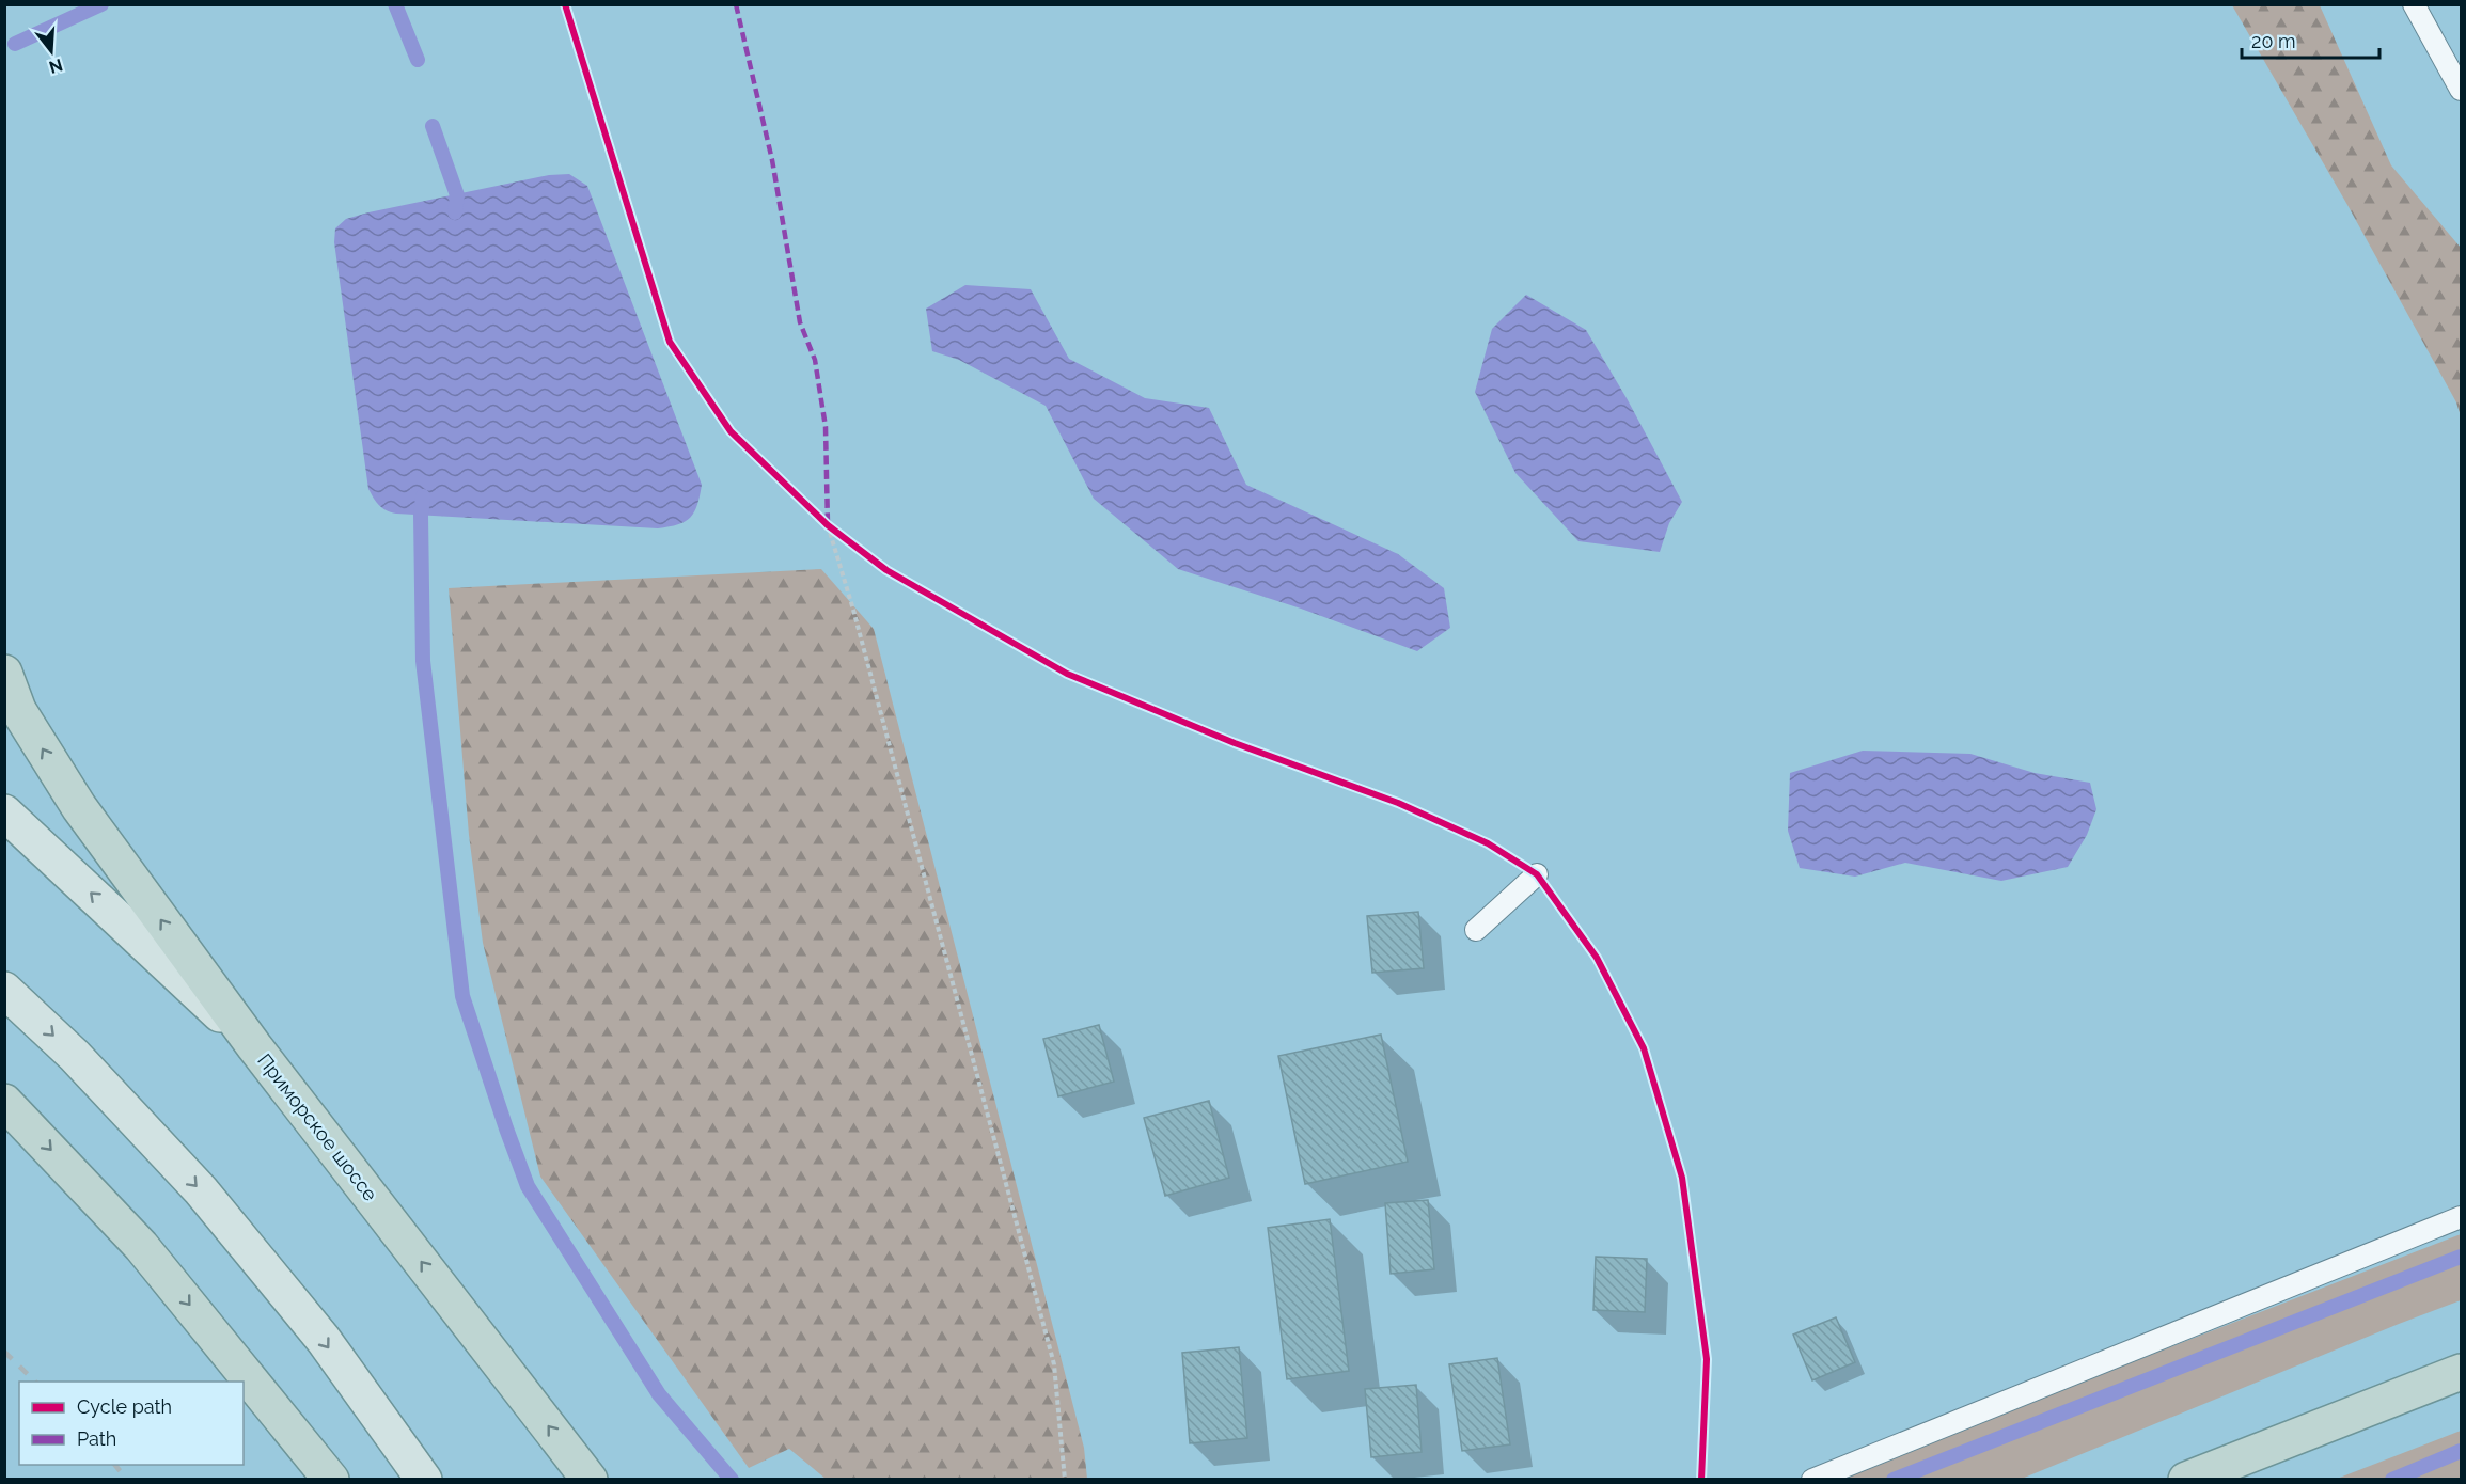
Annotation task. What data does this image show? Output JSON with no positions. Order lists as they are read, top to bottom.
{
  "streets": {
    "highway": ["Приморское шоссе"]
  },
  "legend": ["Cycle path", "Path"],
  "scale_bar": "20 m",
  "north": "bottom"
}
